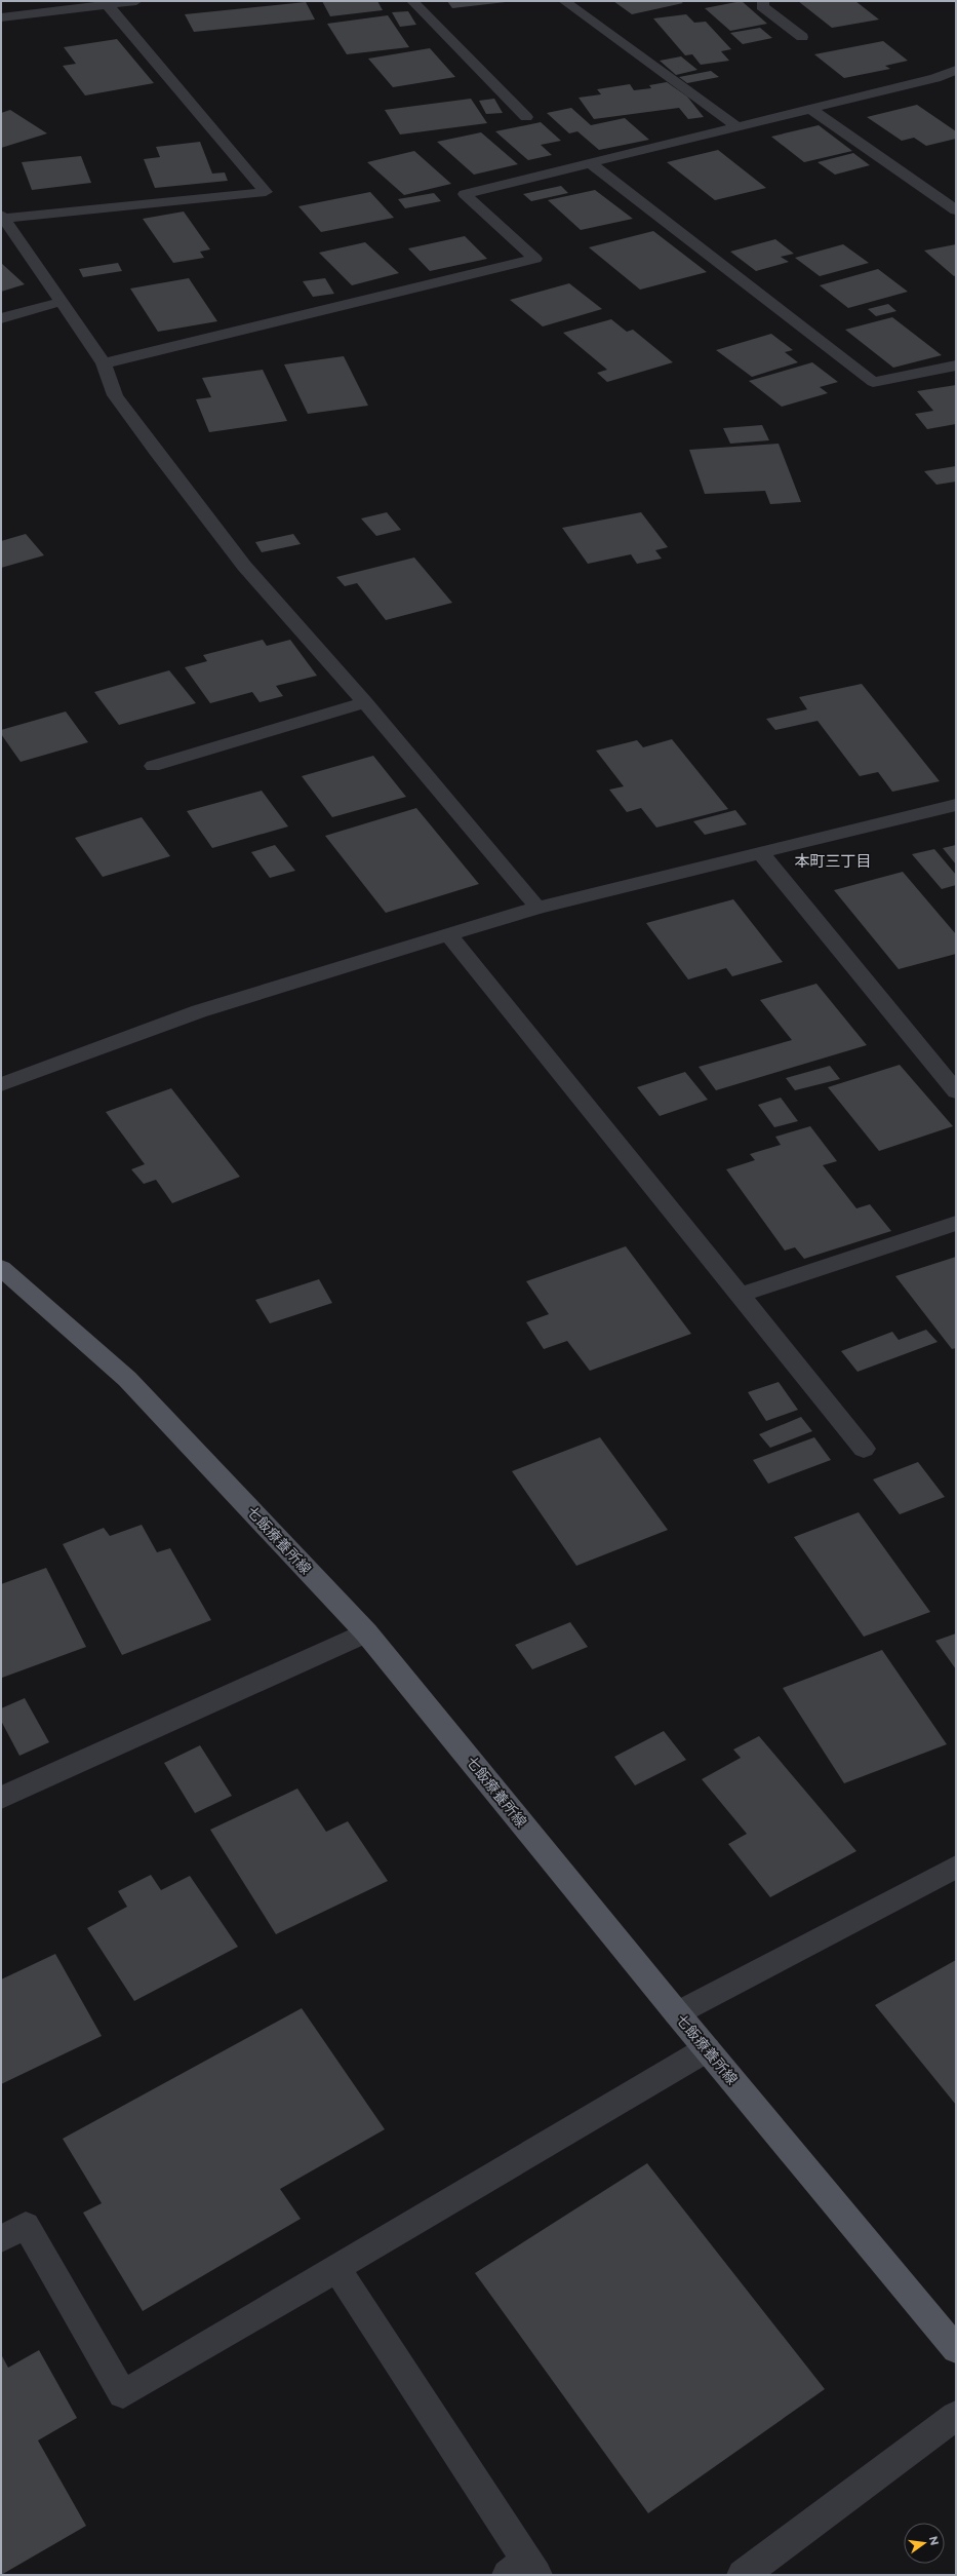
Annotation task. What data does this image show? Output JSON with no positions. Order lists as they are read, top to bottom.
{
  "streets": {
    "main road": ["七飯療養所線"]
  },
  "districts": ["本町三丁目"],
  "north": "right"
}
